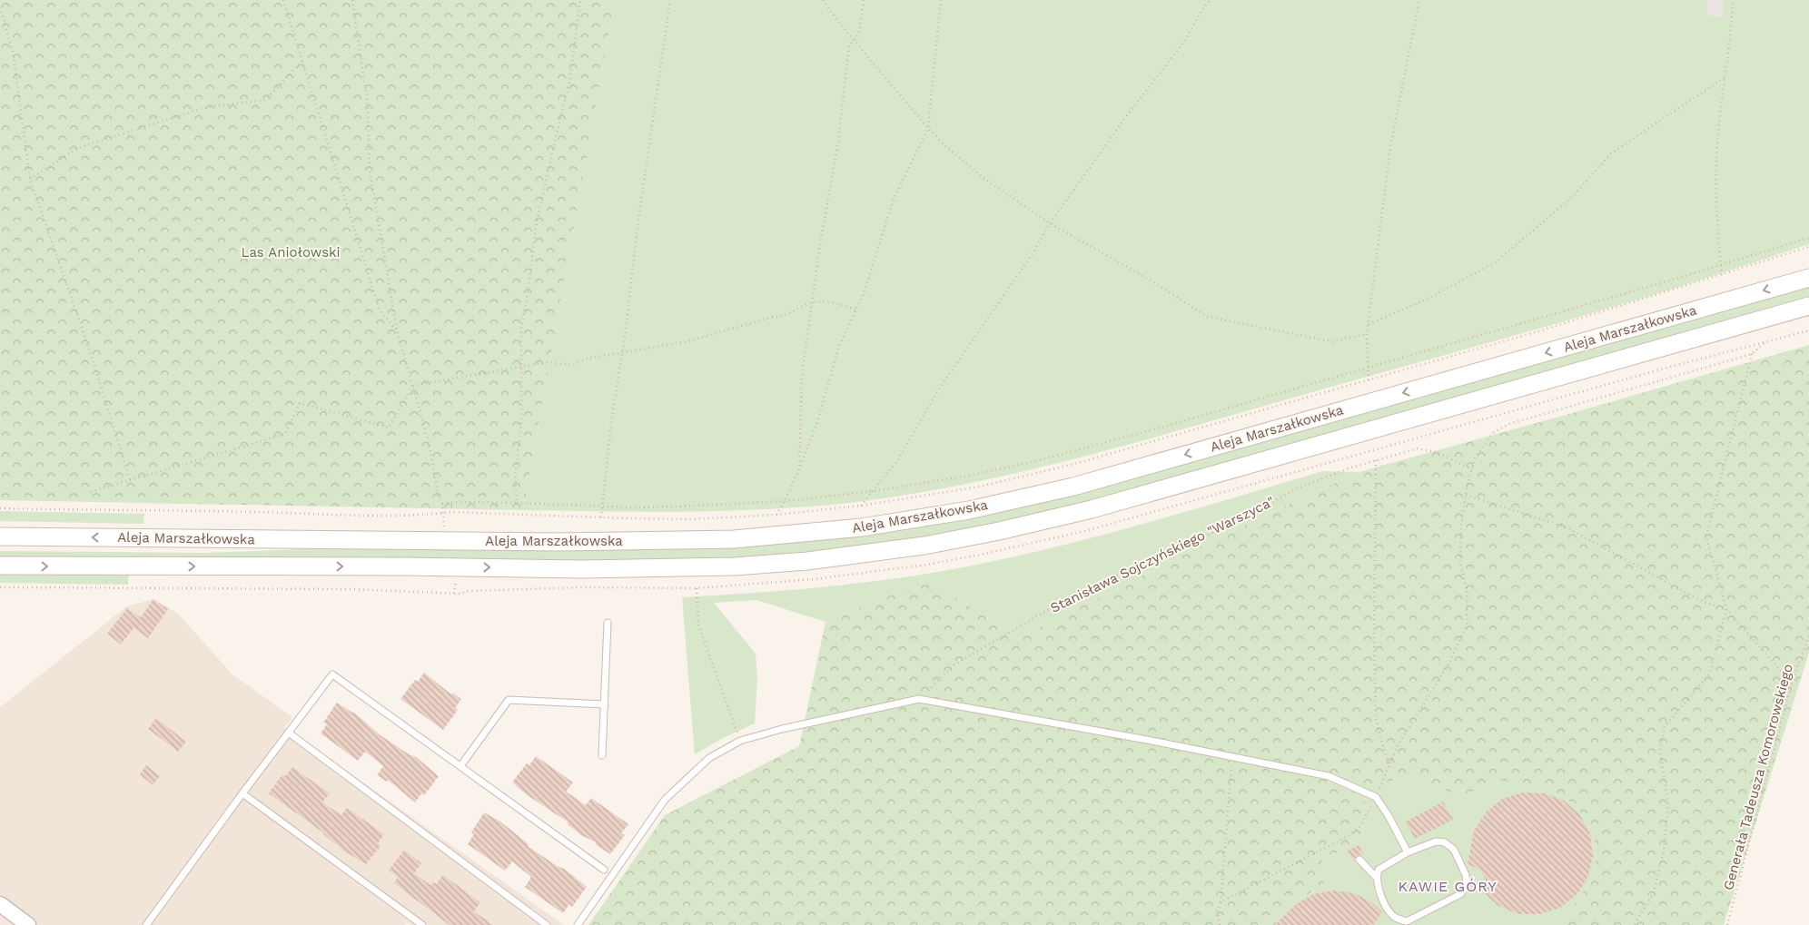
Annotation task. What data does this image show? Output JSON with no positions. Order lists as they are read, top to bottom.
{
  "streets": {
    "main road": ["Aleja Marszałkowska"],
    "path": ["Stanisława Sojczyńskiego \"Warszyca\"", "Generała Tadeusza Komorowskiego"]
  },
  "districts": ["KAWIE GÓRY"],
  "parks": ["Las Aniołowski"]
}
